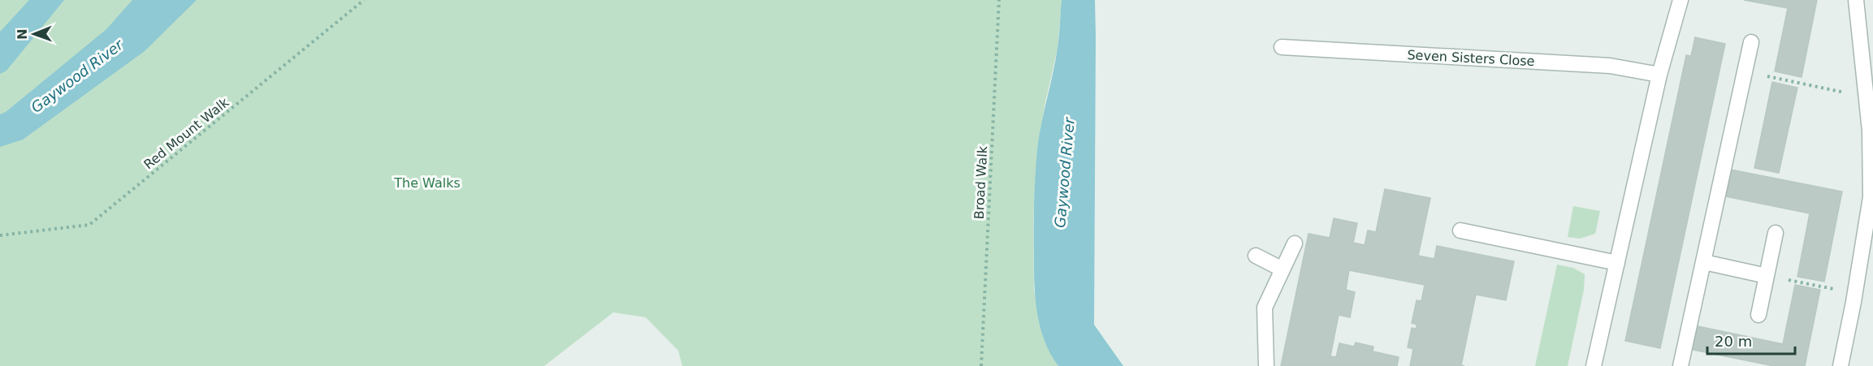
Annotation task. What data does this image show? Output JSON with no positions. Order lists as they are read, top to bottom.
{
  "streets": {
    "street": ["Seven Sisters Close"],
    "path": ["Red Mount Walk", "Broad Walk"]
  },
  "water": ["Gaywood River"],
  "parks": ["The Walks"],
  "scale_bar": "20 m",
  "north": "left"
}
